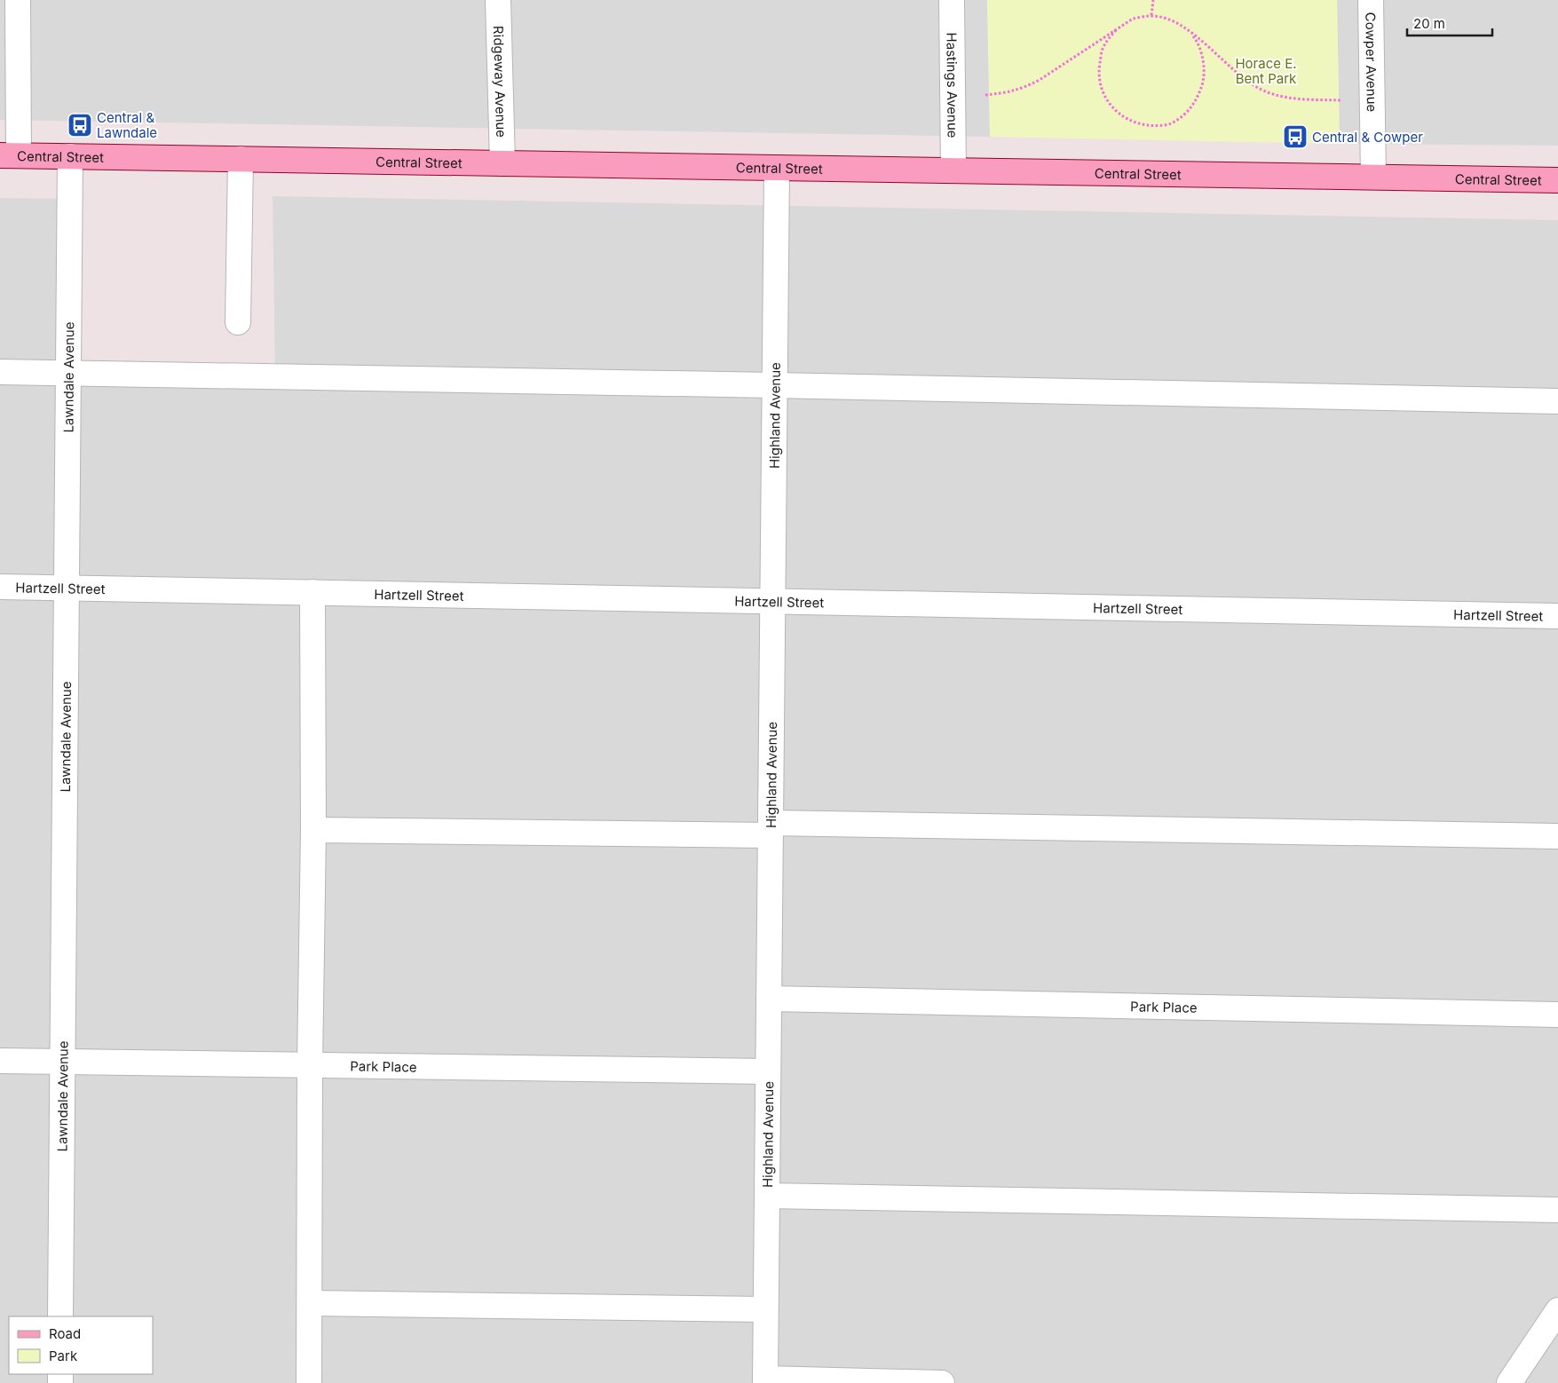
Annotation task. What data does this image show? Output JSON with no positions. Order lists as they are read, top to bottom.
{
  "streets": {
    "main road": ["Central Street"],
    "street": [
      "Cowper Avenue",
      "Ridgeway Avenue",
      "Hastings Avenue",
      "Lawndale Avenue",
      "Highland Avenue",
      "Hartzell Street",
      "Park Place"
    ]
  },
  "crossings": [
    ["Cowper Avenue", "Central Street"],
    ["Ridgeway Avenue", "Central Street"],
    ["Hastings Avenue", "Central Street"],
    ["Central Street", "Lawndale Avenue"],
    ["Central Street", "Highland Avenue"],
    ["Lawndale Avenue", "Hartzell Street"],
    ["Lawndale Avenue", "Park Place"],
    ["Highland Avenue", "Hartzell Street"],
    ["Highland Avenue", "Park Place"]
  ],
  "parks": ["Horace E. Bent Park"],
  "places": {
    "bus stop": ["Central & Lawndale", "Central & Cowper"]
  },
  "legend": ["Road", "Park"],
  "scale_bar": "20 m"
}
